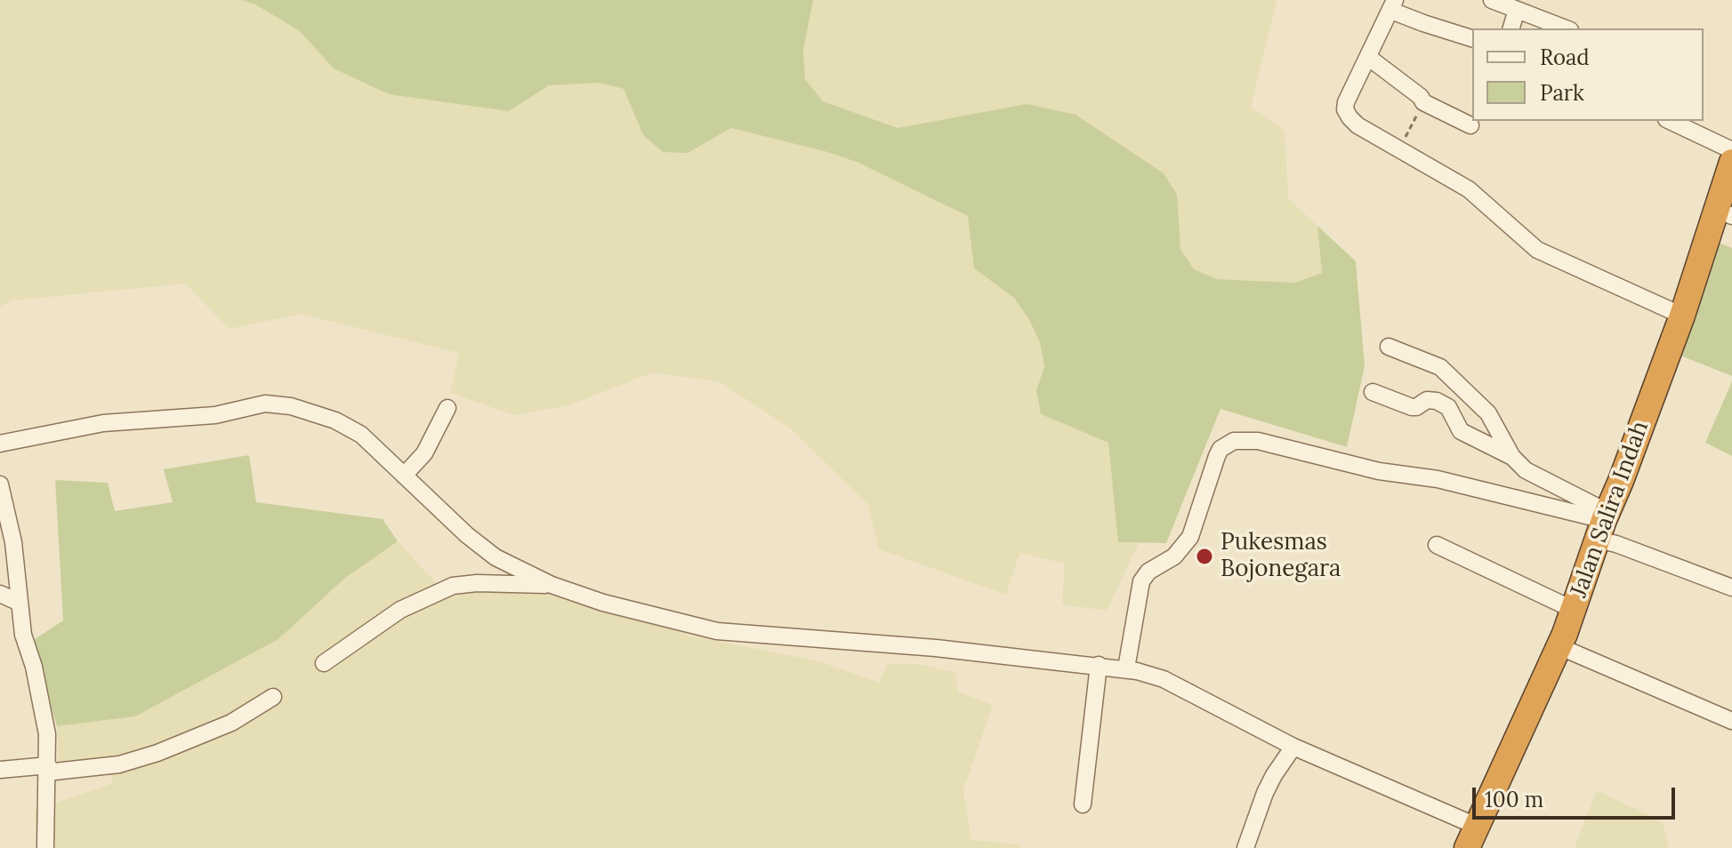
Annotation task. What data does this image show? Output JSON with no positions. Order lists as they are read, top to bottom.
{
  "streets": {
    "highway": ["Jalan Salira Indah"]
  },
  "places": ["Pukesmas Bojonegara"],
  "legend": ["Road", "Park"],
  "scale_bar": "100 m"
}
